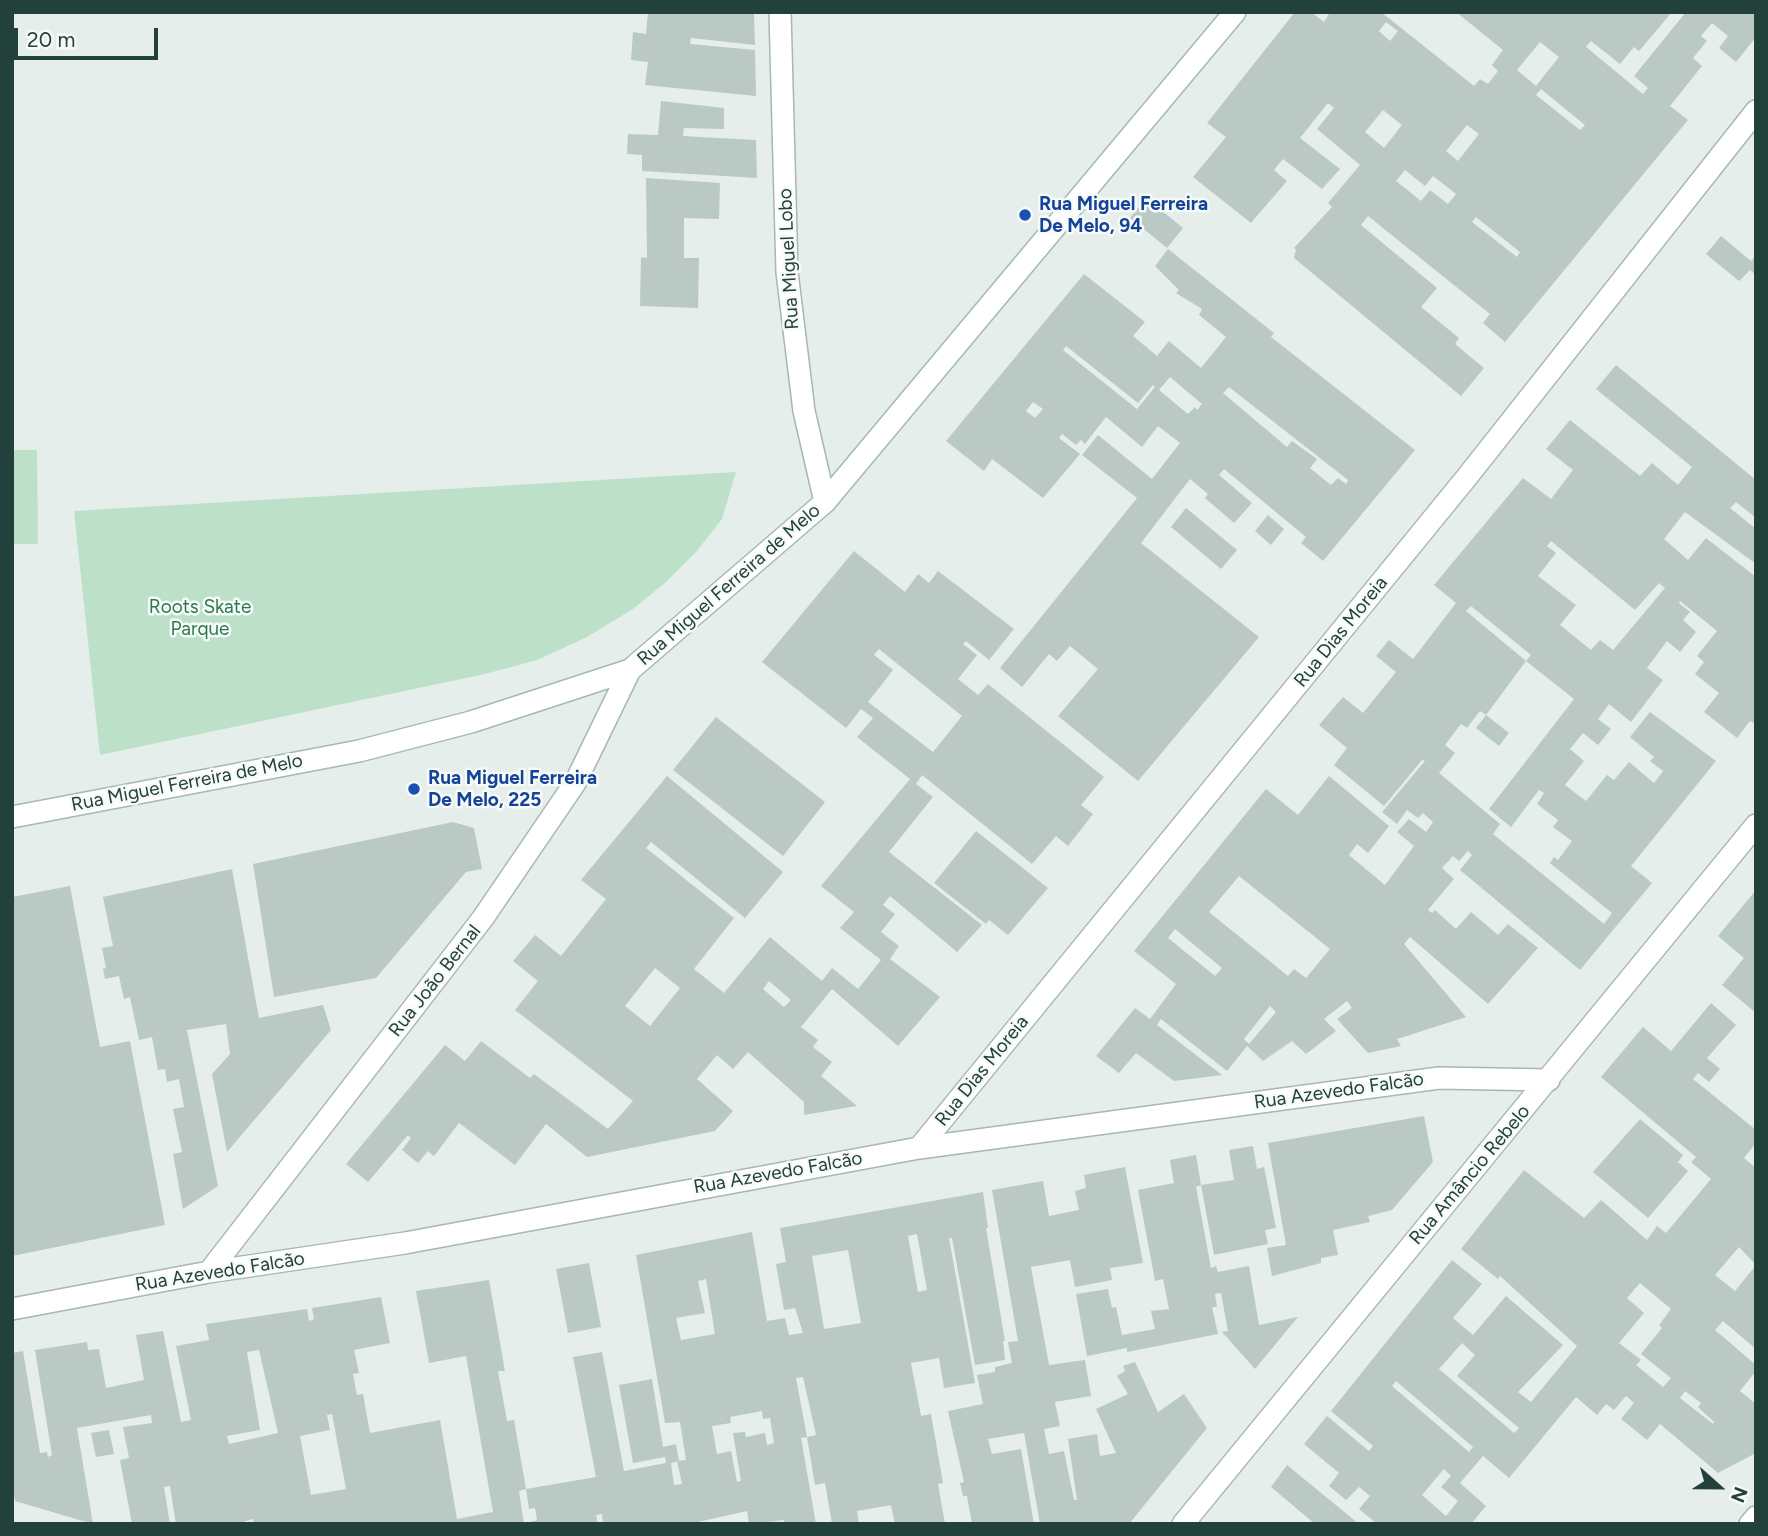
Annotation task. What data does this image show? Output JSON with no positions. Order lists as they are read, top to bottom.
{
  "streets": {
    "street": [
      "Rua Miguel Lobo",
      "Rua Miguel Ferreira de Melo",
      "Rua Dias Moreia",
      "Rua João Bernal",
      "Rua Azevedo Falcão",
      "Rua Amâncio Rebelo"
    ]
  },
  "crossings": [
    ["Rua Miguel Lobo", "Rua Miguel Ferreira de Melo"],
    ["Rua Miguel Ferreira de Melo", "Rua João Bernal"],
    ["Rua Dias Moreia", "Rua Azevedo Falcão"],
    ["Rua João Bernal", "Rua Azevedo Falcão"],
    ["Rua Azevedo Falcão", "Rua Amâncio Rebelo"]
  ],
  "parks": ["Roots Skate Parque"],
  "places": ["Rua Miguel Ferreira De Melo, 94", "Rua Miguel Ferreira De Melo, 225"],
  "scale_bar": "20 m",
  "north": "right"
}
